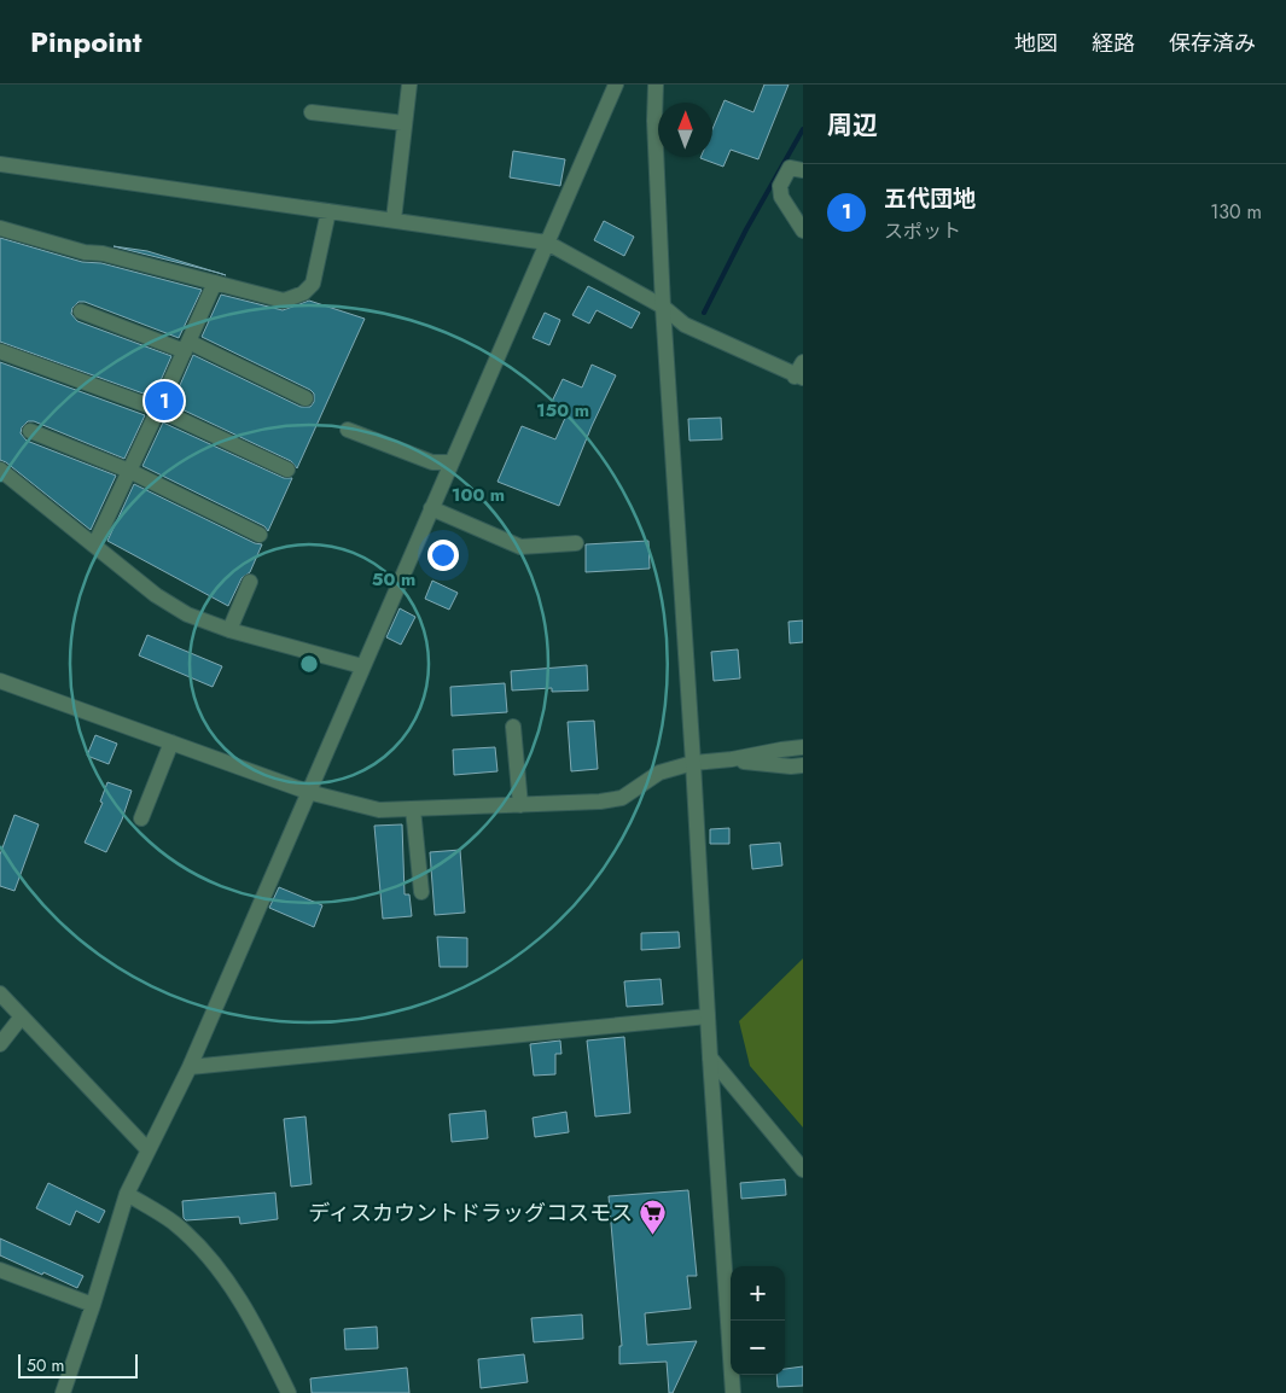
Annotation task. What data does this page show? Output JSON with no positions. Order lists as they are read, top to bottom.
{
  "places": {
    "supermarket": ["ディスカウントドラッグコスモス"]
  },
  "scale_bar": "50 m",
  "north": "top",
  "page": {
    "header": "Pinpoint",
    "nav": ["地図", "経路", "保存済み"],
    "heading": "周辺",
    "list": [
      {
        "mark": "1",
        "name": "五代団地",
        "note": "スポット",
        "value": "130 m"
      }
    ],
    "pins": "1",
    "map_buttons": ["+", "−"],
    "scale": "50 m"
  },
  "rings": ["150 m", "100 m", "50 m"]
}
